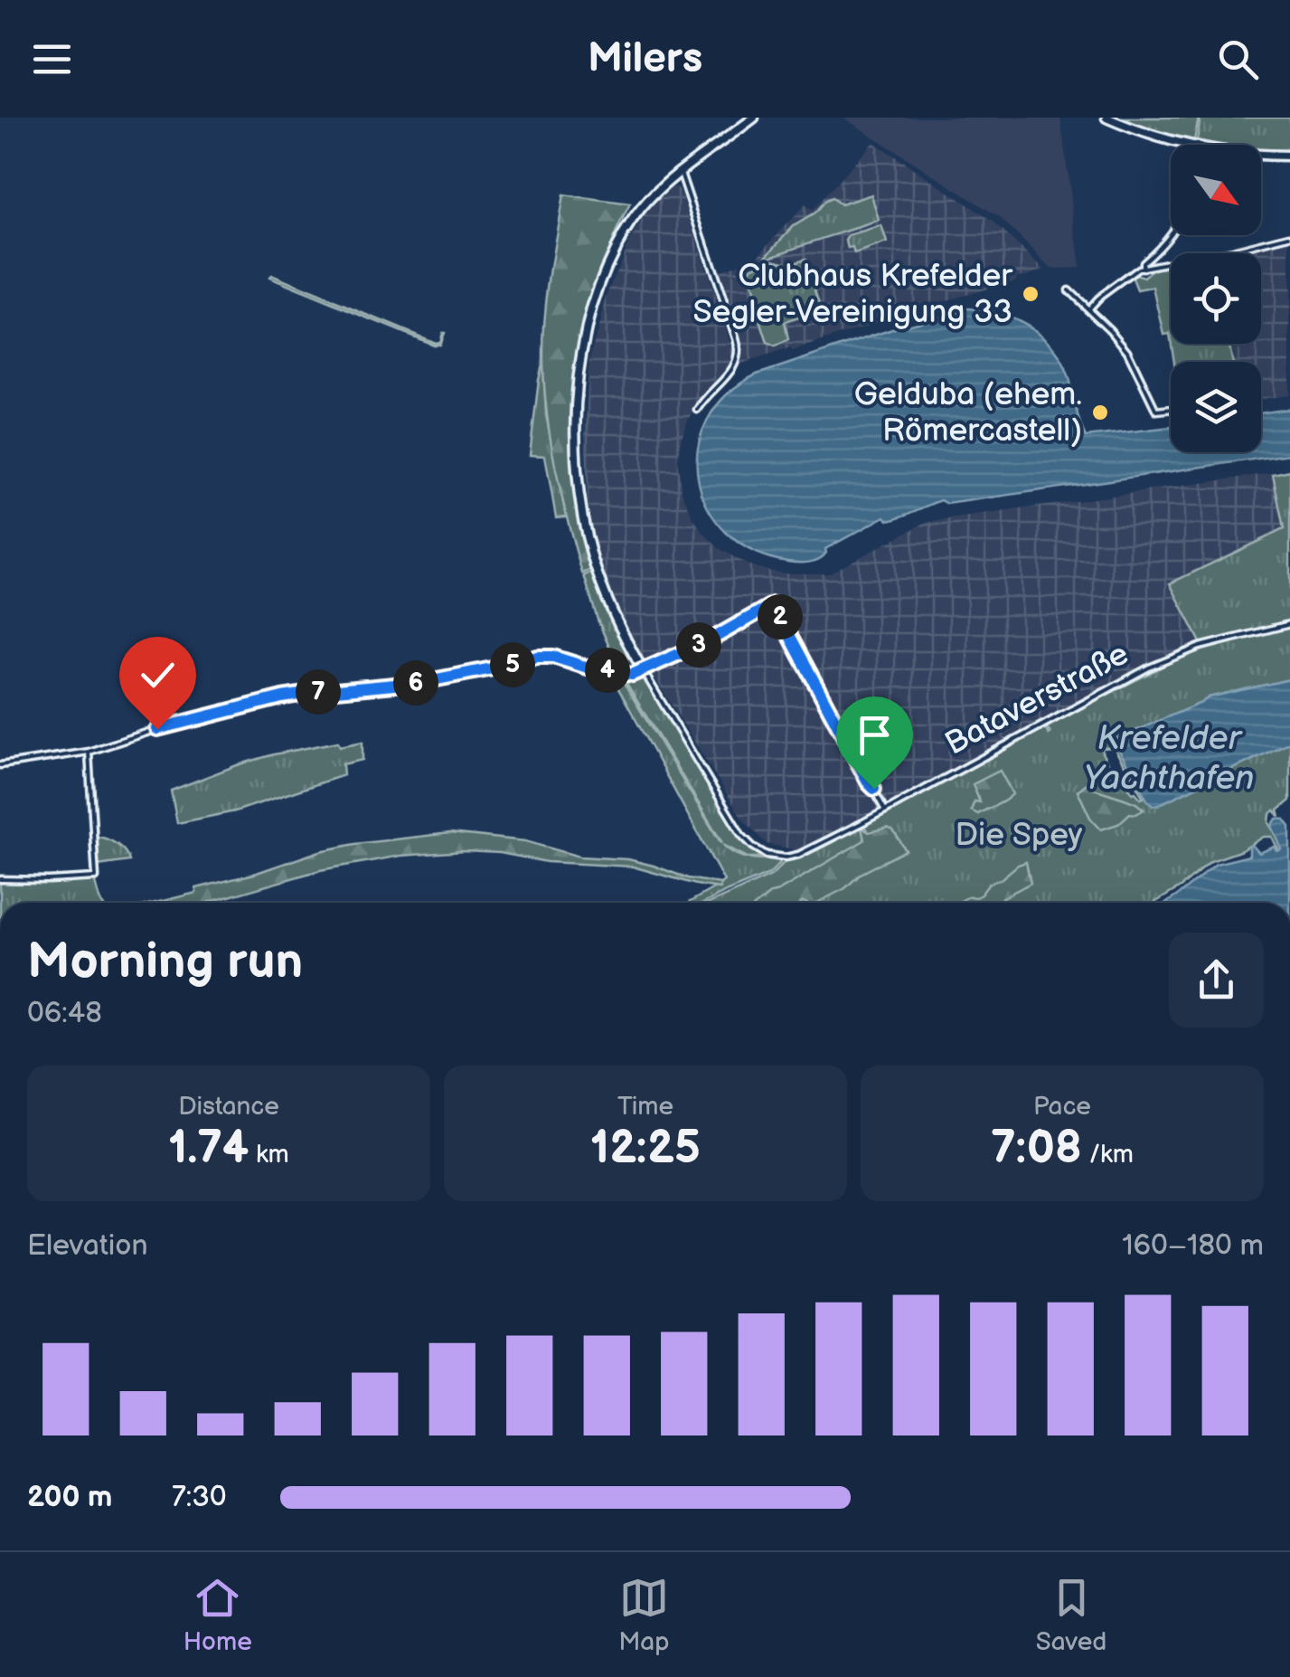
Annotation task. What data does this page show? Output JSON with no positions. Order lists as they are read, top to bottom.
{
  "streets": {
    "street": ["Bataverstraße"]
  },
  "water": ["Krefelder Yachthafen"],
  "parks": ["Die Spey"],
  "places": ["Clubhaus Krefelder Segler-Vereinigung 33", "Gelduba (ehem. Römercastell)"],
  "north": "bottom right",
  "page": {
    "header": "Milers",
    "pins": [
      "2",
      "3",
      "5",
      "4",
      "6",
      "7"
    ],
    "heading": ["Morning run", "06:48"],
    "stats": [
      ["Distance", "1.74 km"],
      ["Time", "12:25"],
      ["Pace", "7:08 /km"]
    ],
    "chart": ["Elevation", "160–180 m"],
    "list": [
      {
        "name": "200 m",
        "note": "7:30"
      }
    ],
    "tabs": ["Home", "Map", "Saved"]
  }
}
